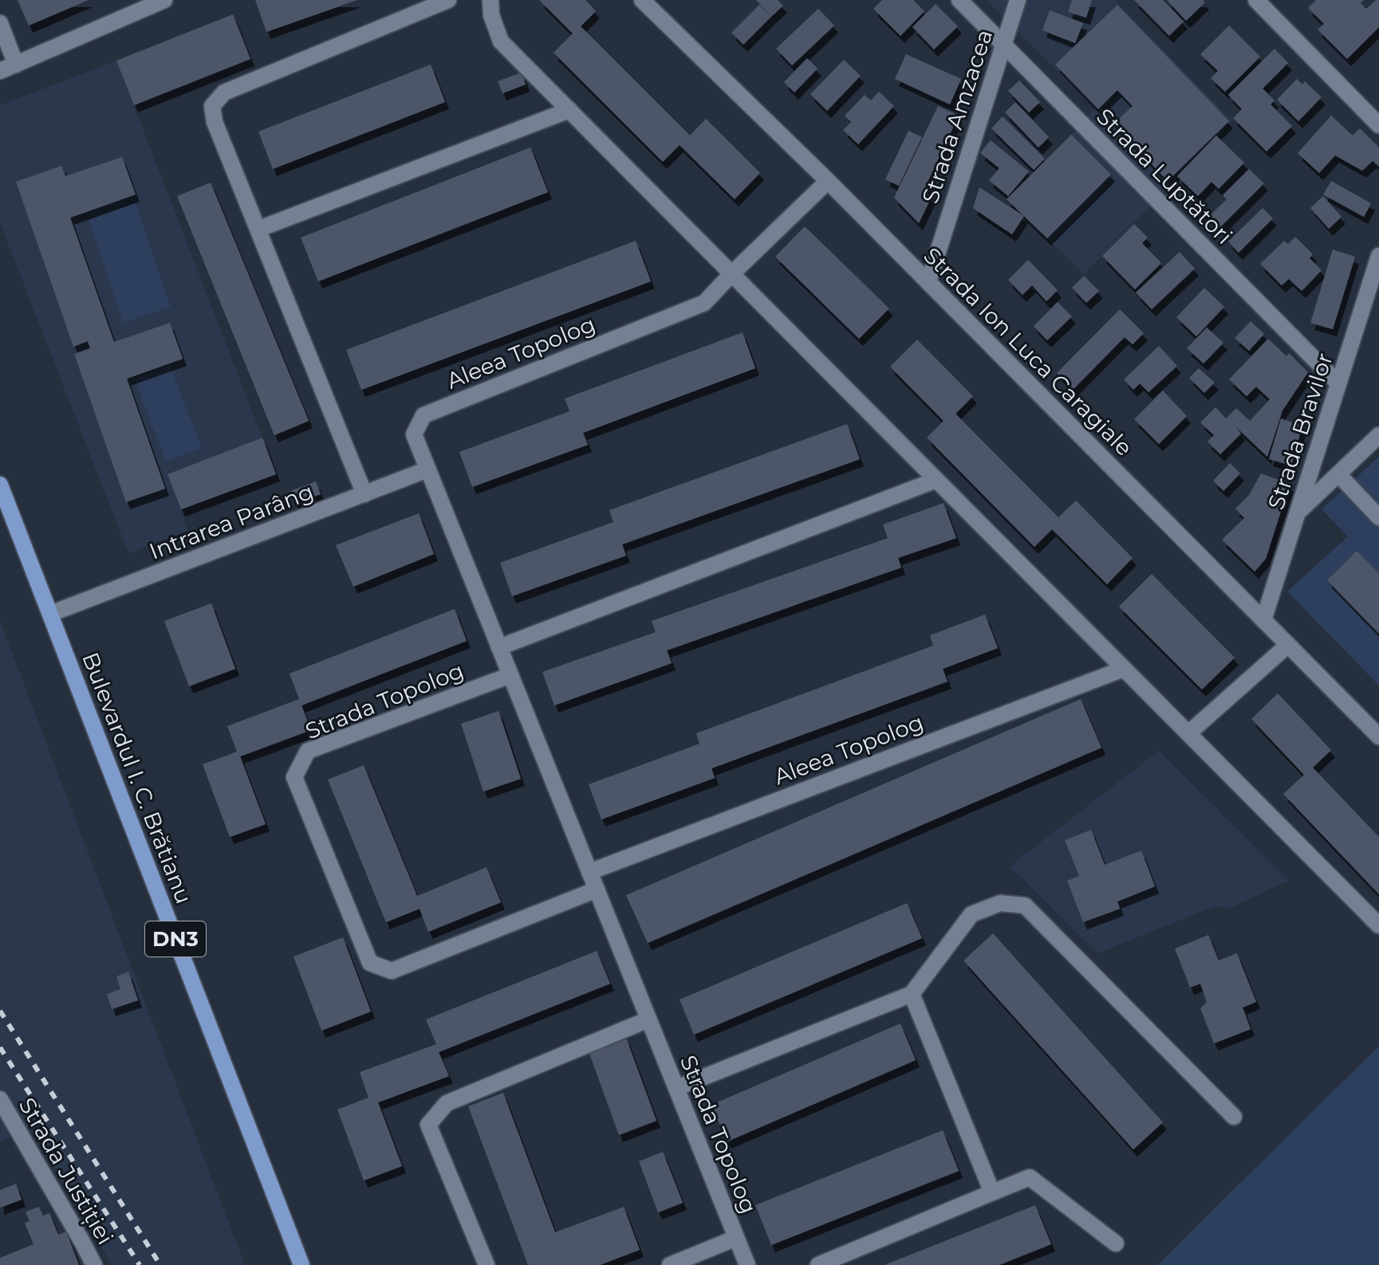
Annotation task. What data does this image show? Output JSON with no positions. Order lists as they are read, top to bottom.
{
  "streets": {
    "main road": ["Bulevardul I. C. Brătianu", "DN3"],
    "street": [
      "Strada Amzacea",
      "Strada Luptători",
      "Strada Ion Luca Caragiale",
      "Aleea Topolog",
      "Strada Bravilor",
      "Intrarea Parâng",
      "Strada Topolog",
      "Strada Justiției"
    ]
  },
  "crossings": [
    ["Strada Amzacea", "Strada Luptători"],
    ["Strada Amzacea", "Strada Ion Luca Caragiale"],
    ["Strada Luptători", "Strada Bravilor"],
    ["Strada Ion Luca Caragiale", "Aleea Topolog"],
    ["Strada Ion Luca Caragiale", "Strada Bravilor"],
    ["Aleea Topolog", "Strada Topolog"],
    ["Intrarea Parâng", "Strada Topolog"],
    ["Intrarea Parâng", "Bulevardul I. C. Brătianu"]
  ]
}
